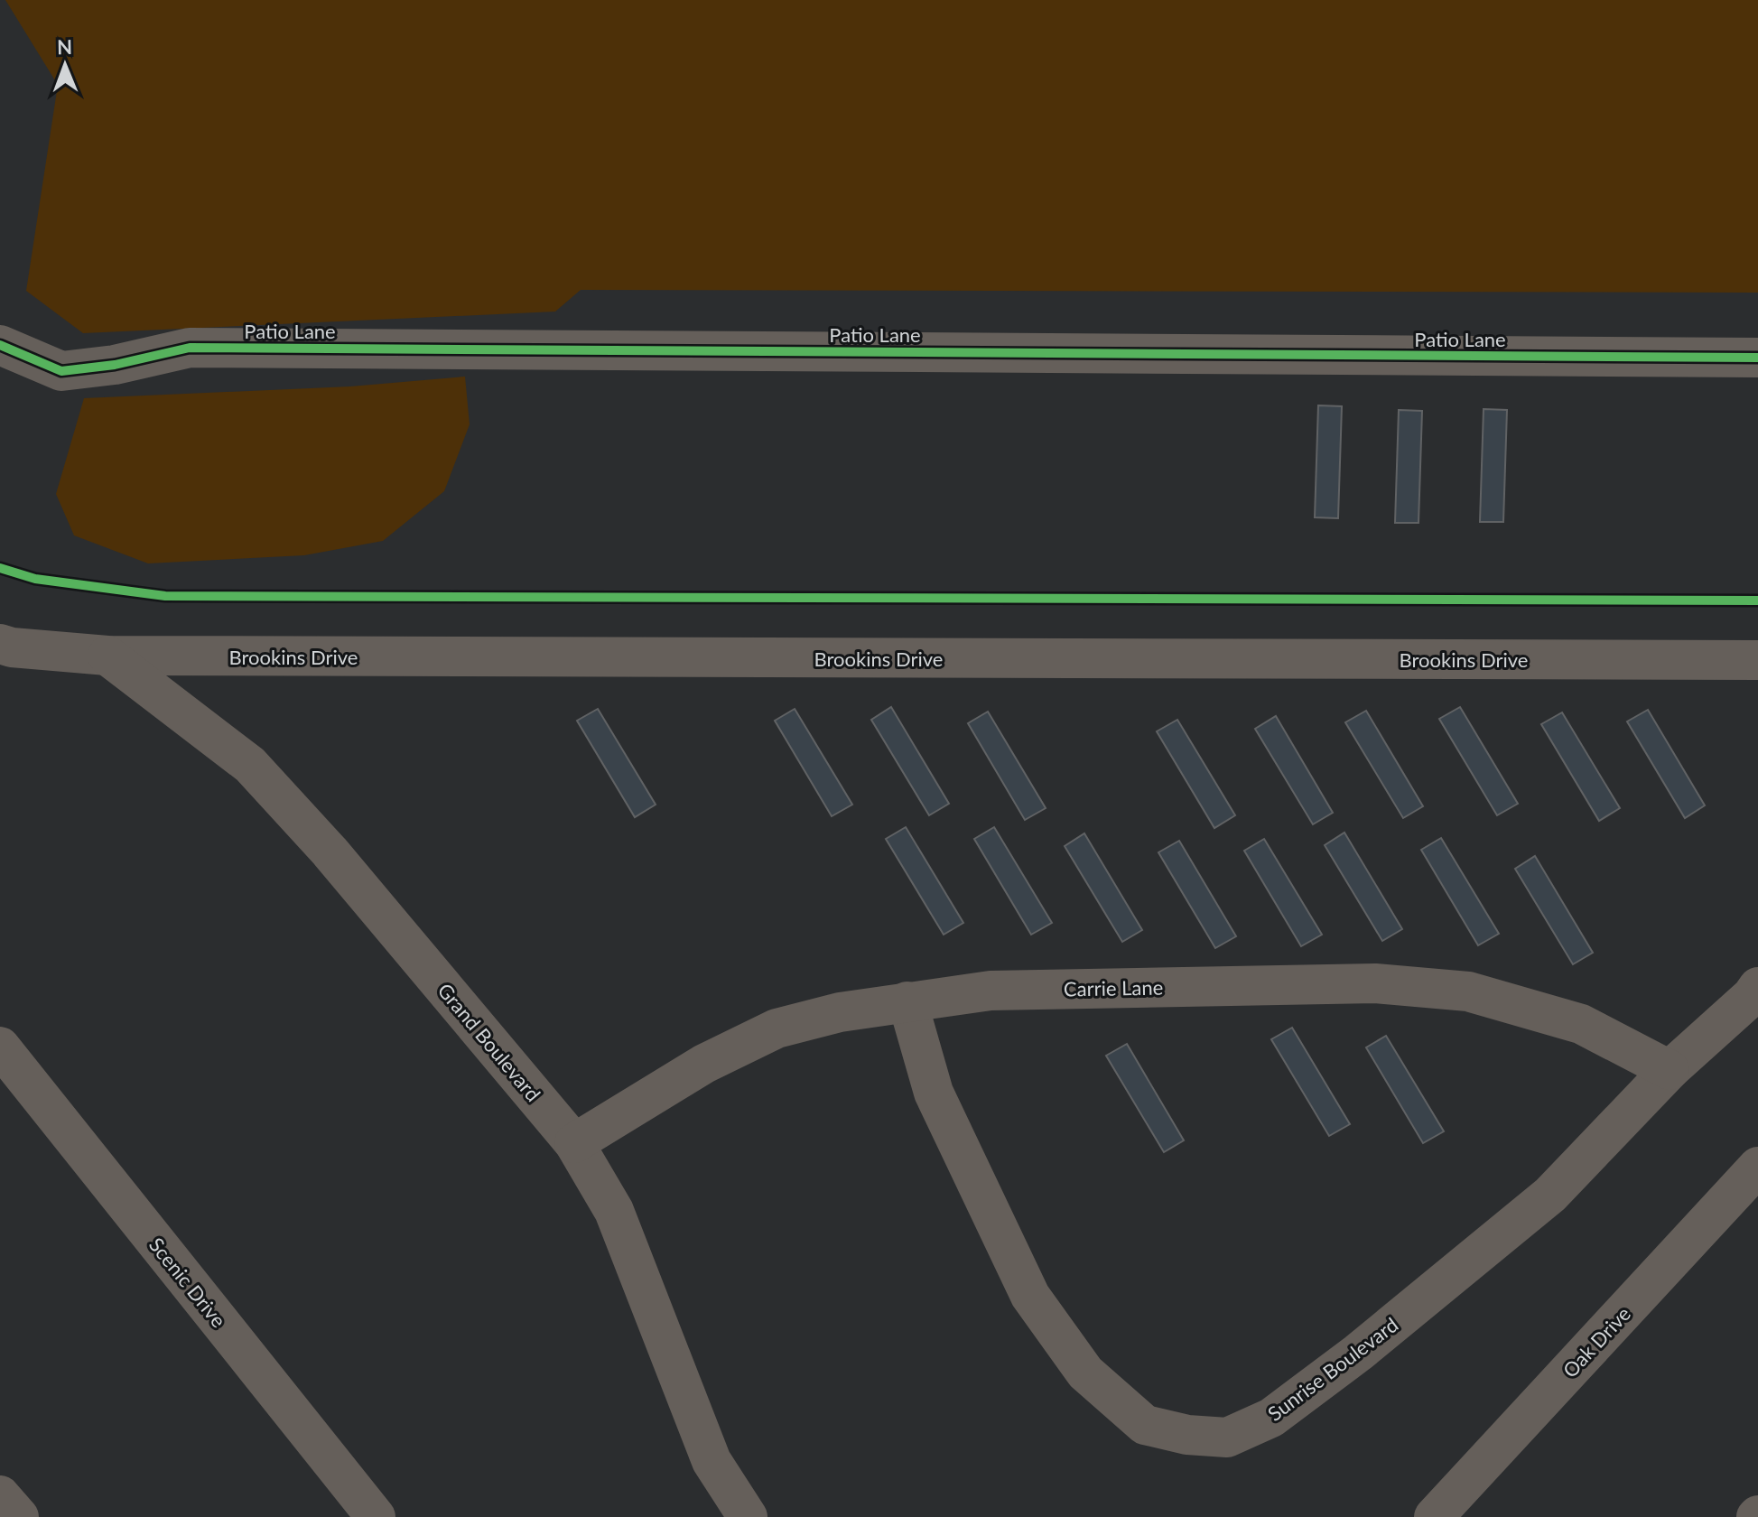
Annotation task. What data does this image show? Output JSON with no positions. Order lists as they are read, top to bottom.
{
  "streets": {
    "street": [
      "Patio Lane",
      "Brookins Drive",
      "Carrie Lane",
      "Grand Boulevard",
      "Scenic Drive",
      "Oak Drive",
      "Sunrise Boulevard"
    ]
  },
  "crossings": [
    ["Brookins Drive", "Grand Boulevard"],
    ["Carrie Lane", "Grand Boulevard"],
    ["Carrie Lane", "Sunrise Boulevard"]
  ],
  "north": "top"
}
